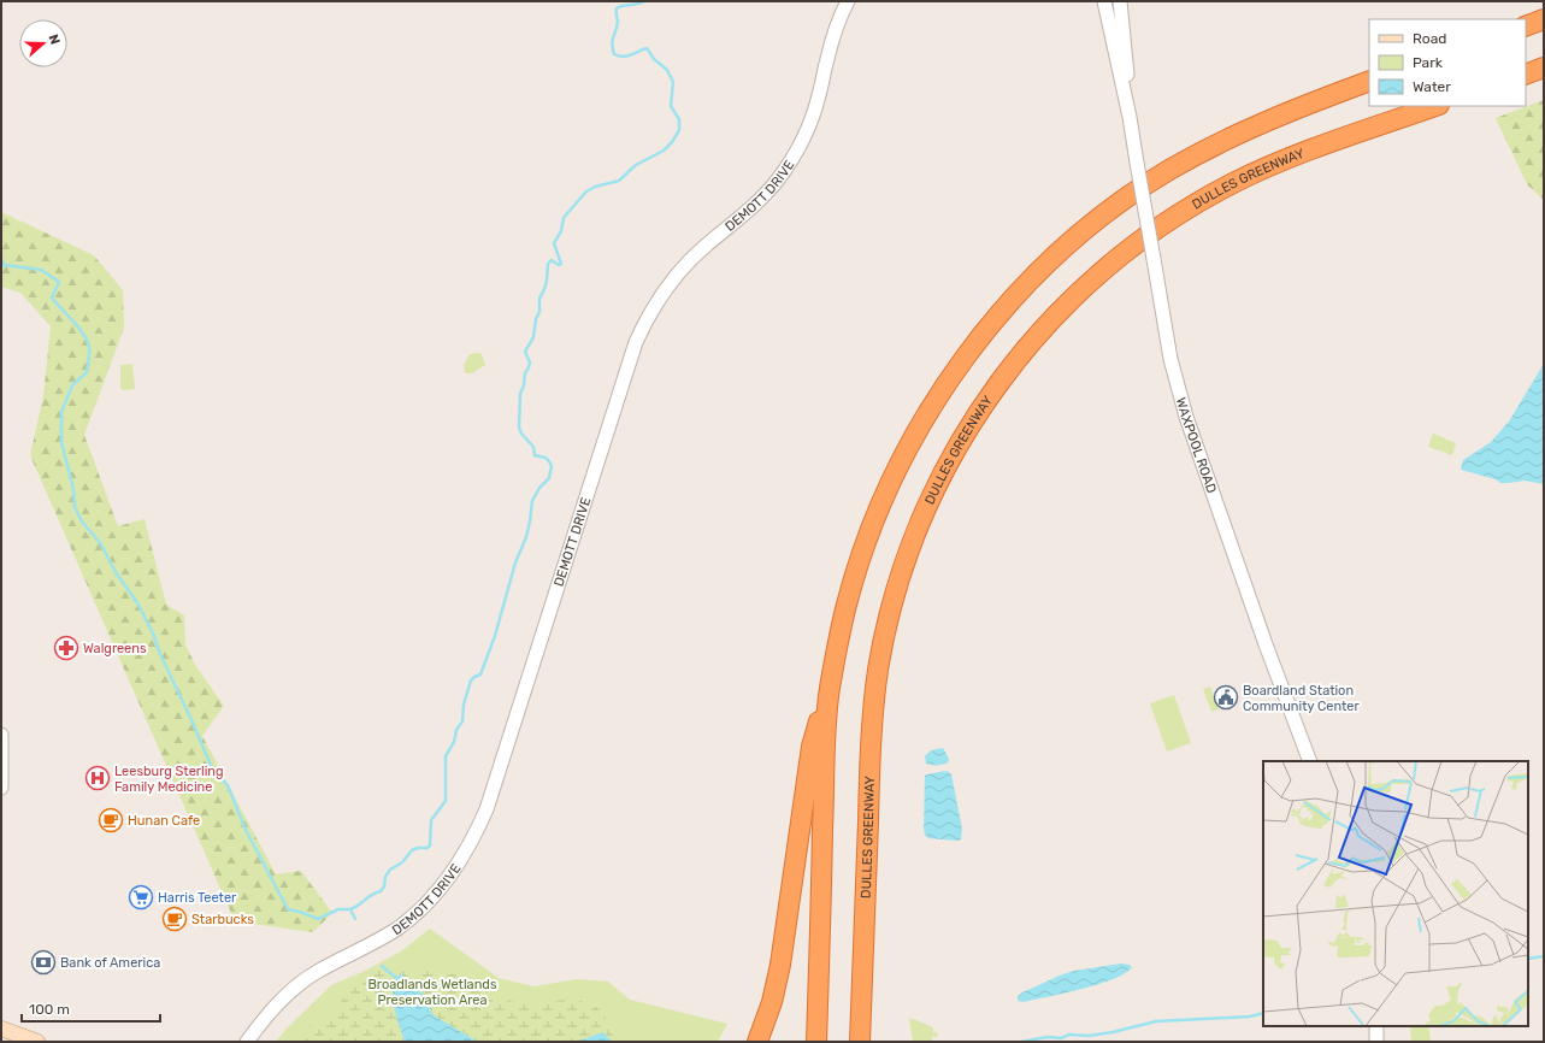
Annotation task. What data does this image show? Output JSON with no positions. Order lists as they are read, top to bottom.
{
  "streets": {
    "highway": ["DULLES GREENWAY"],
    "street": ["DEMOTT DRIVE", "WAXPOOL ROAD"]
  },
  "parks": ["Broadlands Wetlands Preservation Area"],
  "places": {
    "pharmacy": ["Walgreens"],
    "public building": ["Boardland Station Community Center"],
    "hospital": ["Leesburg Sterling Family Medicine"],
    "cafe": ["Hunan Cafe", "Starbucks"],
    "supermarket": ["Harris Teeter"],
    "bank": ["Bank of America"]
  },
  "legend": ["Road", "Park", "Water"],
  "scale_bar": "100 m",
  "north": "right"
}
